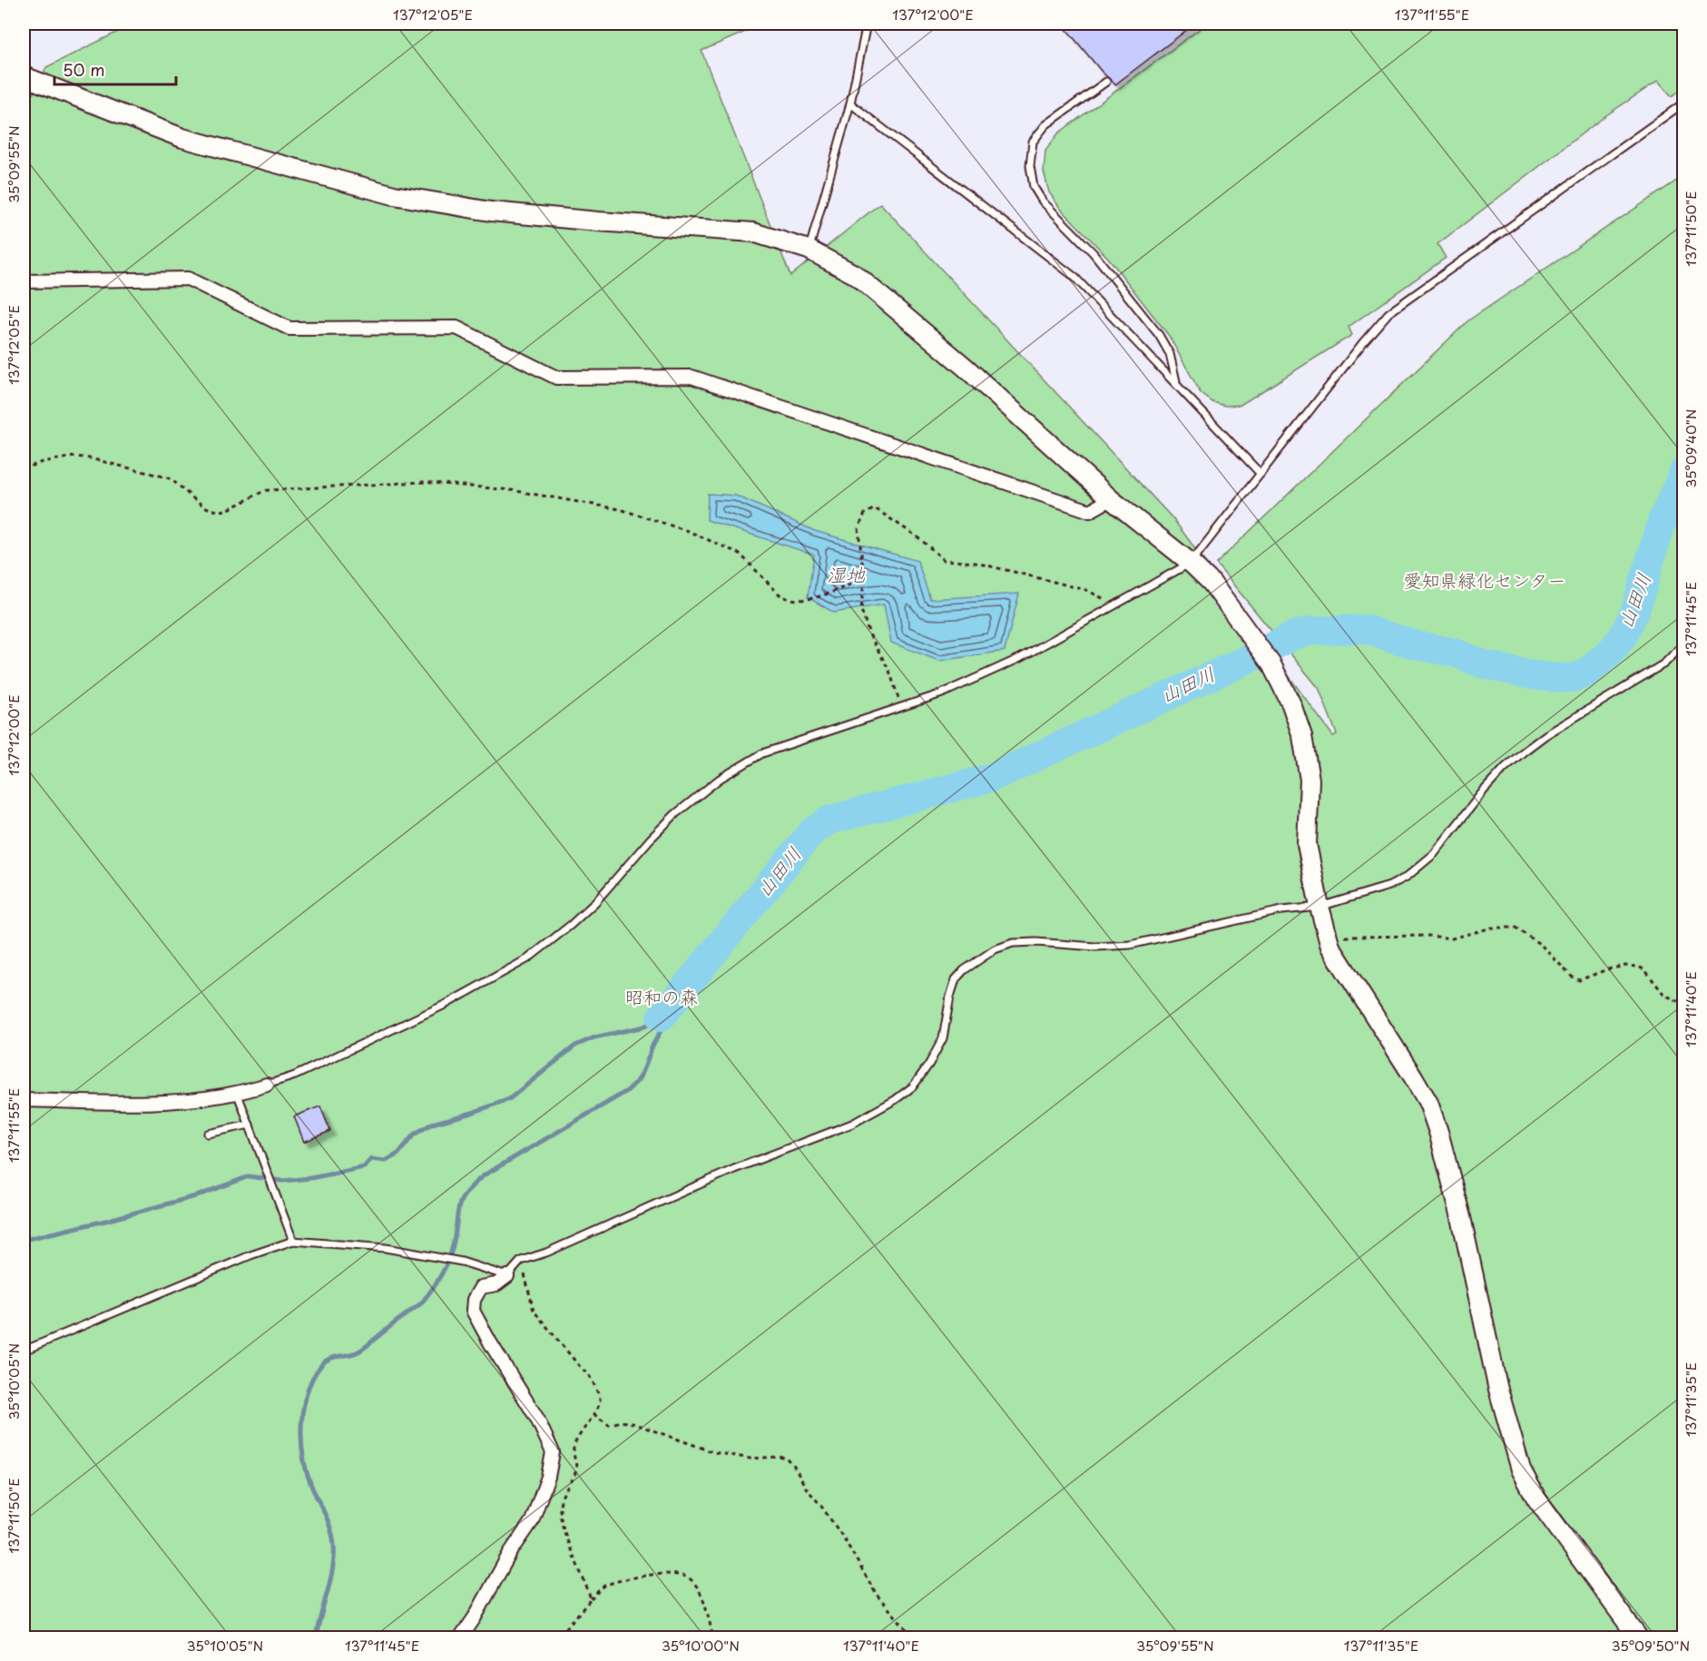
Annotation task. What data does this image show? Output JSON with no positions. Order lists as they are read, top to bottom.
{
  "water": ["湿地", "山田川"],
  "parks": ["愛知県緑化センター", "昭和の森"],
  "scale_bar": "50 m",
  "coordinates": [
    "137°12'05\"E",
    "137°12'00\"E",
    "137°11'55\"E",
    "35°09'55\"N",
    "137°11'50\"E",
    "35°09'40\"N",
    "137°11'45\"E",
    "137°11'40\"E",
    "35°10'05\"N",
    "137°11'35\"E",
    "35°10'00\"N",
    "35°09'50\"N"
  ]
}
